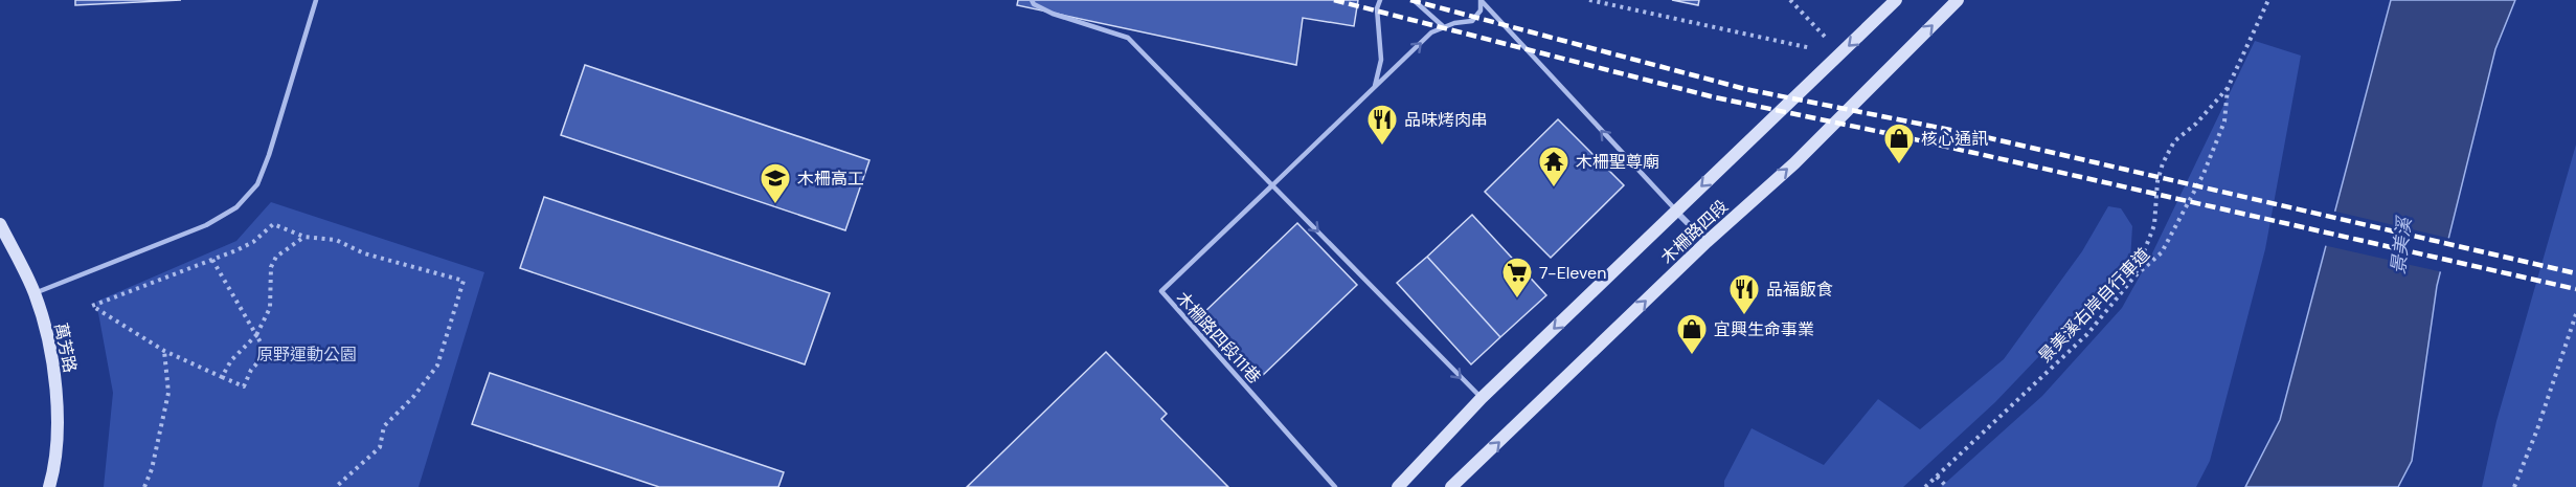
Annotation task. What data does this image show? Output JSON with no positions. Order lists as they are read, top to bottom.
{
  "streets": {
    "main road": ["木柵路四段", "萬芳路"],
    "lane": ["木柵路四段111巷"],
    "path": ["景美溪右岸自行車道"]
  },
  "water": ["景美溪"],
  "parks": ["原野運動公園"],
  "places": {
    "restaurant": ["品味烤肉串", "品福飯食"],
    "shop": ["核心通訊", "宜興生命事業"],
    "temple": ["木柵聖尊廟"],
    "school or university": ["木柵高工"],
    "supermarket": ["7-Eleven"]
  }
}
